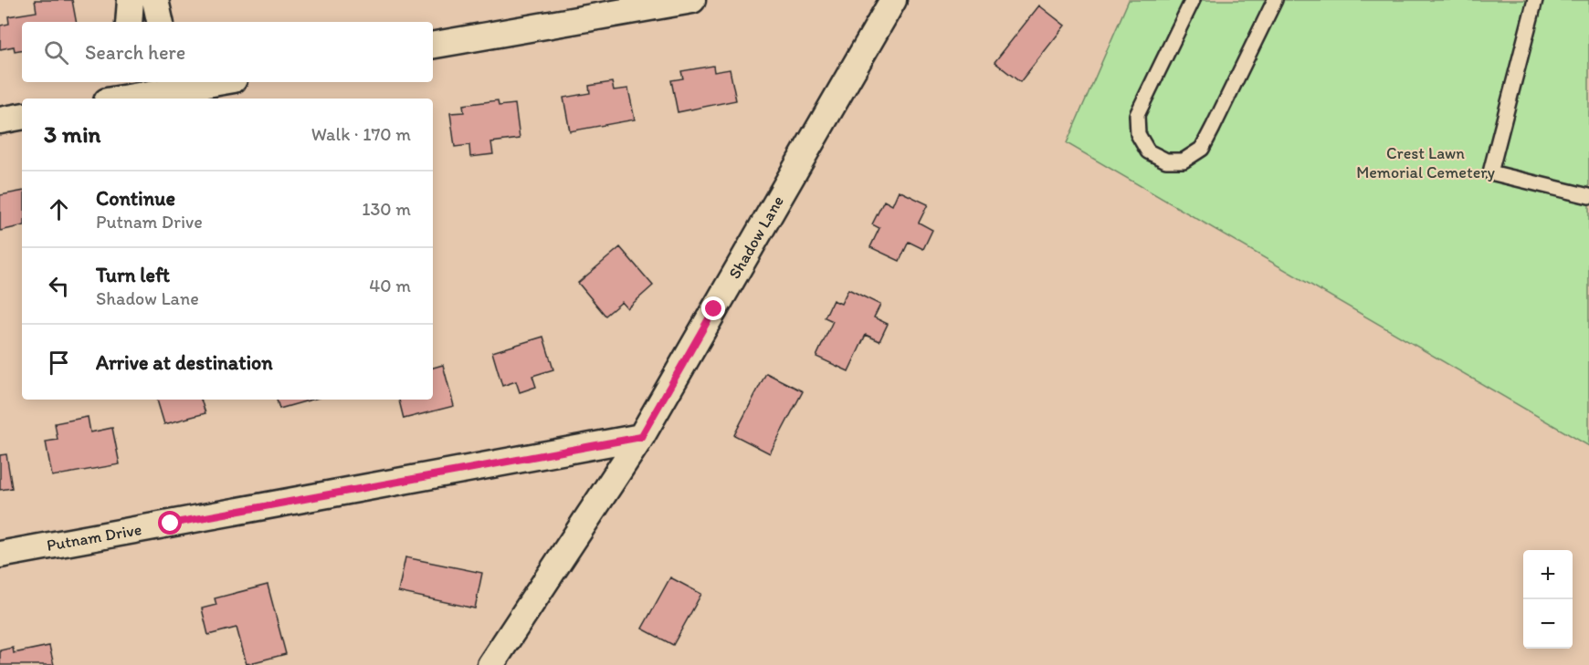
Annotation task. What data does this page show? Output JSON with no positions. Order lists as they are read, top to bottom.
{
  "streets": {
    "street": ["Shadow Lane", "Putnam Drive"]
  },
  "crossings": [
    ["Shadow Lane", "Putnam Drive"]
  ],
  "parks": ["Crest Lawn Memorial Cemetery"],
  "page": {
    "search": "Search here",
    "heading": ["3 min", "Walk · 170 m"],
    "list": [
      ["Continue", "Putnam Drive", "130 m"],
      ["Turn left", "Shadow Lane", "40 m"],
      "Arrive at destination"
    ],
    "map_buttons": ["+", "−"]
  }
}
